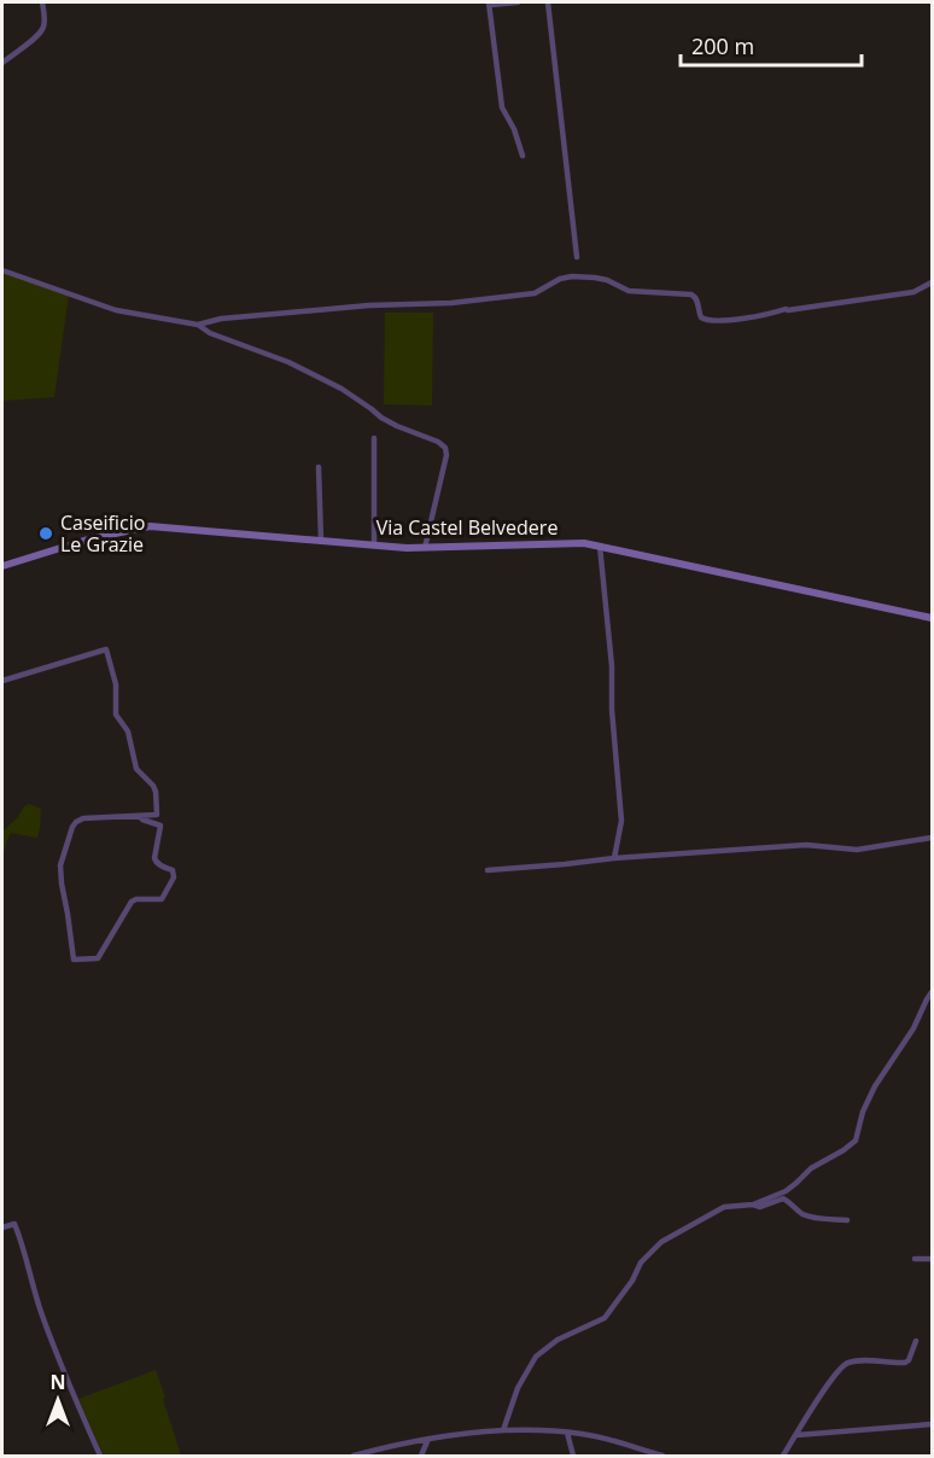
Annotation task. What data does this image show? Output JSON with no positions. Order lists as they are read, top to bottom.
{
  "streets": {
    "street": ["Via Castel Belvedere"]
  },
  "places": ["Caseificio Le Grazie"],
  "scale_bar": "200 m",
  "north": "top"
}
